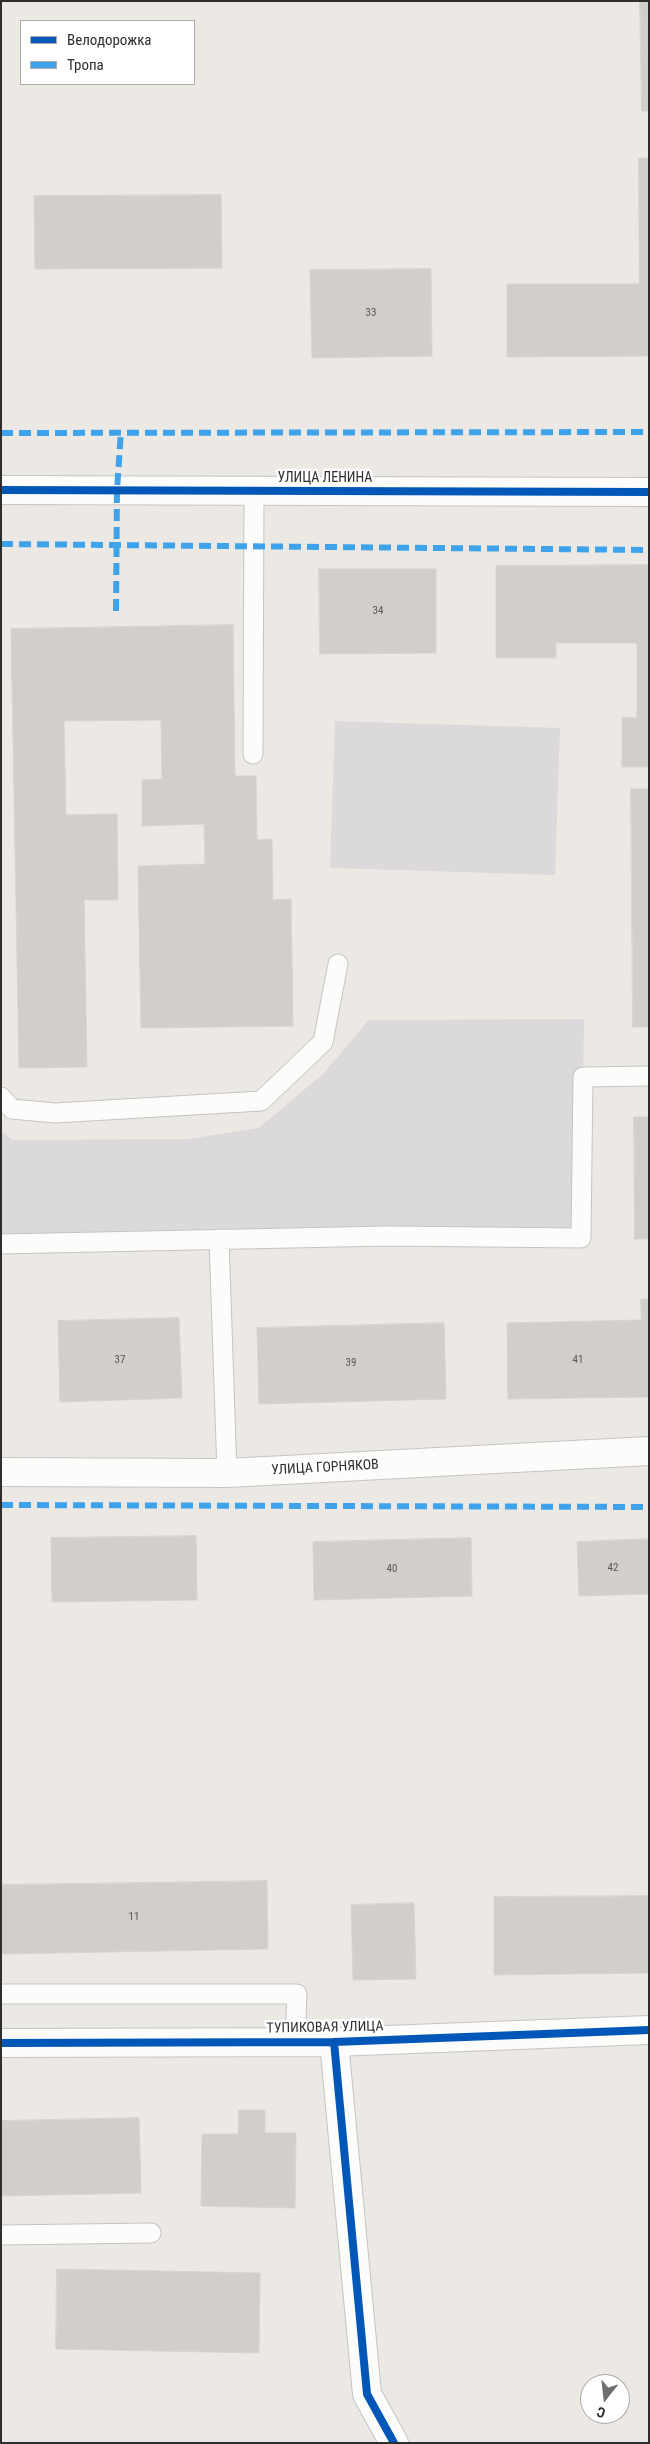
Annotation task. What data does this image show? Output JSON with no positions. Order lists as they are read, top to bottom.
{
  "streets": {
    "street": ["УЛИЦА ЛЕНИНА", "УЛИЦА ГОРНЯКОВ", "ТУПИКОВАЯ УЛИЦА"]
  },
  "house_numbers": [
    "33",
    "34",
    "37",
    "41",
    "39",
    "42",
    "40",
    "11"
  ],
  "legend": ["Велодорожка", "Тропа"],
  "north": "bottom"
}
